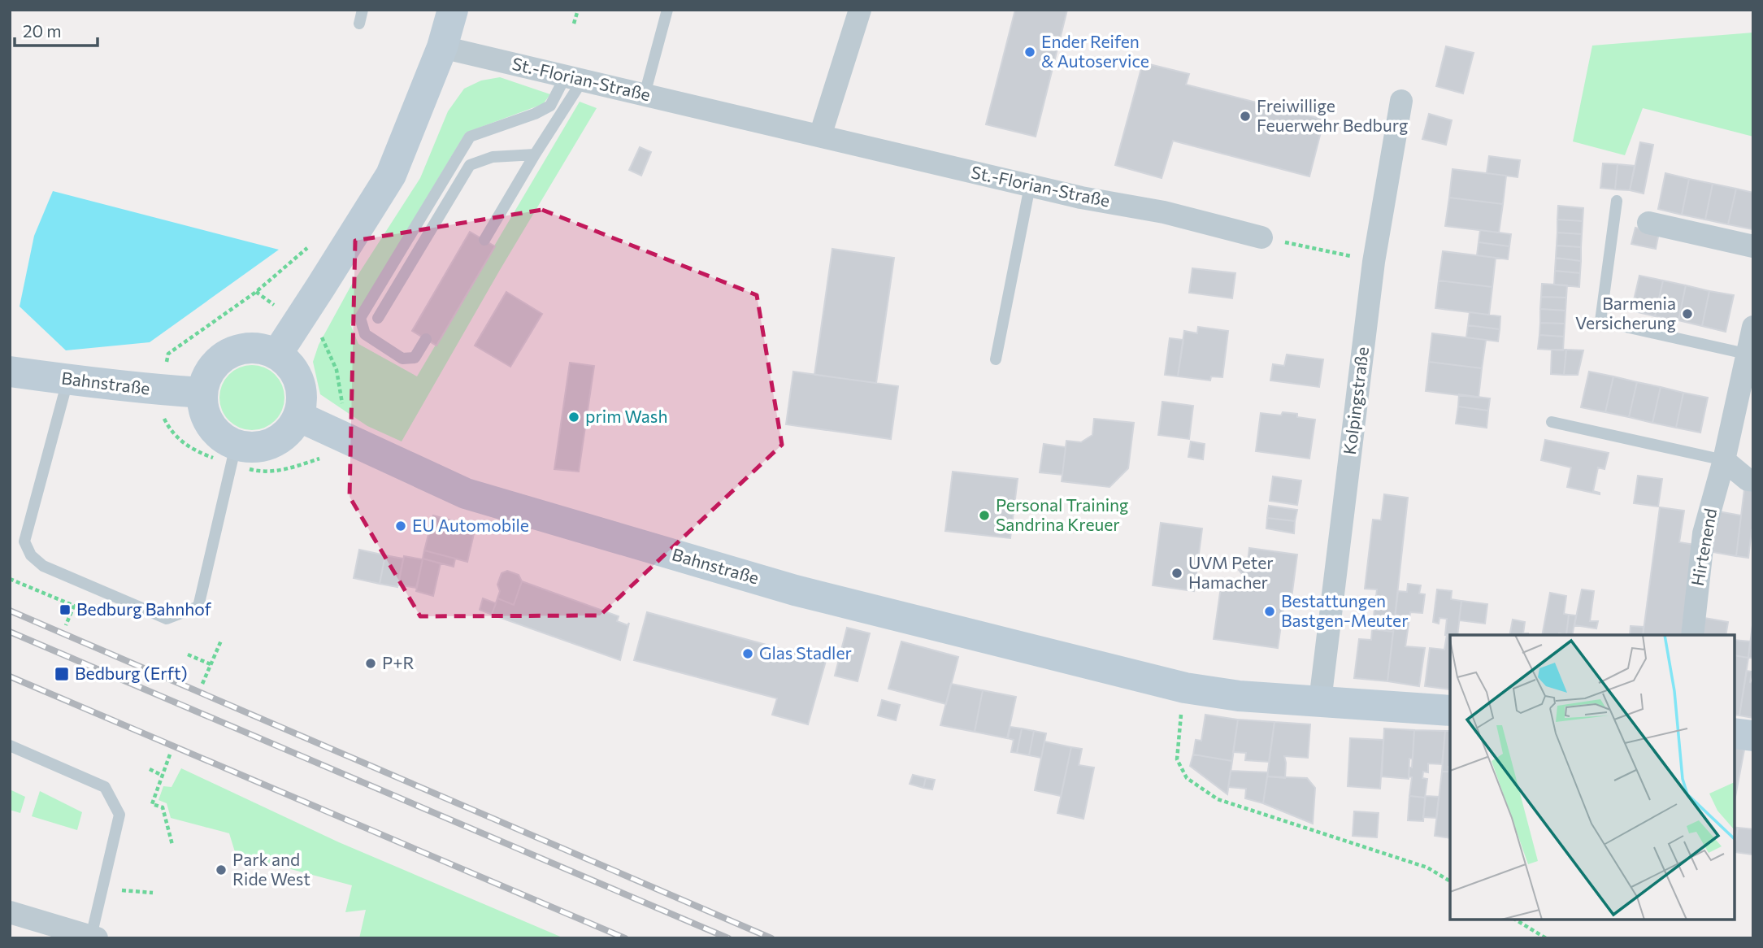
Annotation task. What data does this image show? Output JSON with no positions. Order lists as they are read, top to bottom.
{
  "streets": {
    "street": [
      "St.-Florian-Straße",
      "Bahnstraße",
      "Kolpingstraße",
      "Hirtenend"
    ]
  },
  "places": {
    "other": [
      "Ender Reifen & Autoservice",
      "Freiwillige Feuerwehr Bedburg",
      "Barmenia Versicherung",
      "prim Wash",
      "Personal Training Sandrina Kreuer",
      "EU Automobile",
      "UVM Peter Hamacher",
      "Bestattungen Bastgen-Meuter",
      "Glas Stadler",
      "P+R",
      "Park and Ride West"
    ],
    "transit": ["Bedburg Bahnhof", "Bedburg (Erft)"]
  },
  "scale_bar": "20 m"
}
